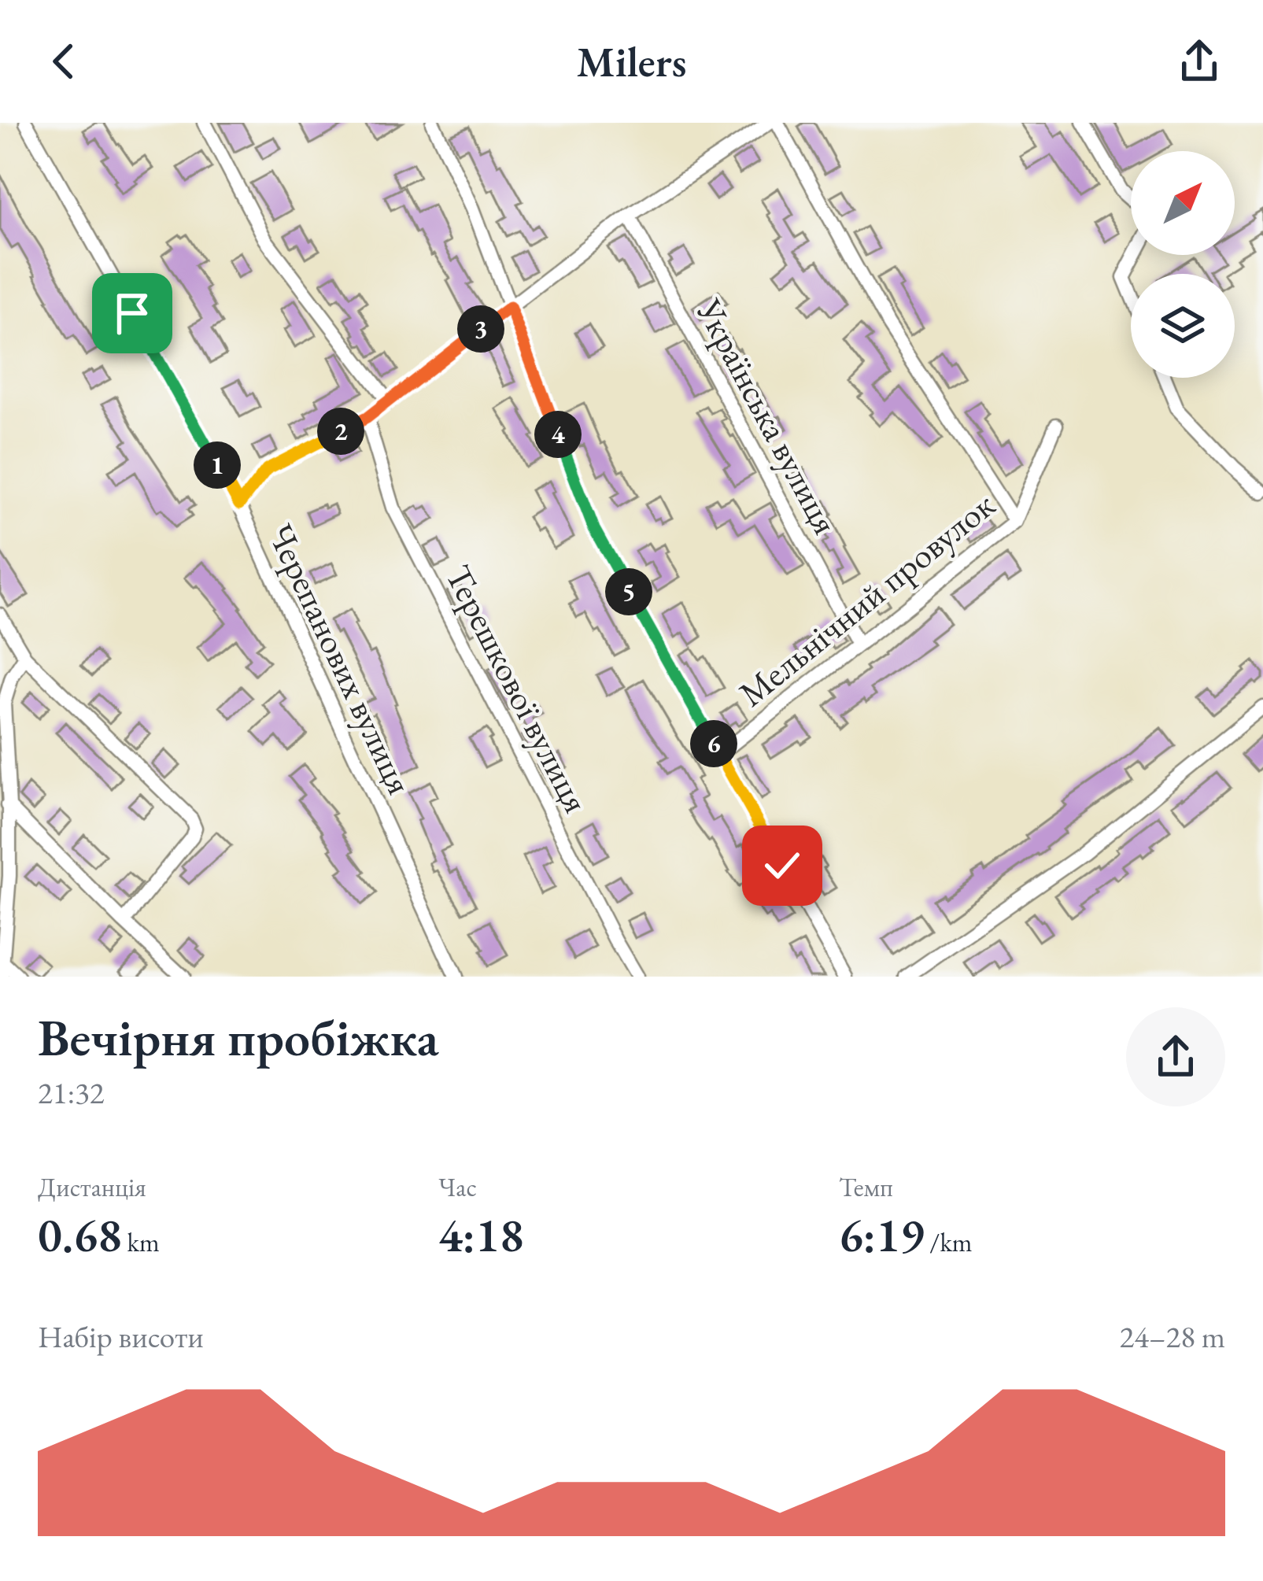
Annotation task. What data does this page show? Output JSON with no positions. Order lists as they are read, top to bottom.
{
  "streets": {
    "street": [
      "Українська вулиця",
      "Мельнiчний провулок",
      "Черепанових вулиця",
      "Терешкової вулиця"
    ]
  },
  "crossings": [
    ["Українська вулиця", "Мельнiчний провулок"]
  ],
  "north": "top right",
  "page": {
    "header": "Milers",
    "pins": [
      "3",
      "2",
      "4",
      "1",
      "5",
      "6"
    ],
    "heading": ["Вечірня пробіжка", "21:32"],
    "stats": [
      ["Дистанція", "0.68 km"],
      ["Час", "4:18"],
      ["Темп", "6:19 /km"]
    ],
    "chart": ["Набір висоти", "24–28 m"]
  }
}
